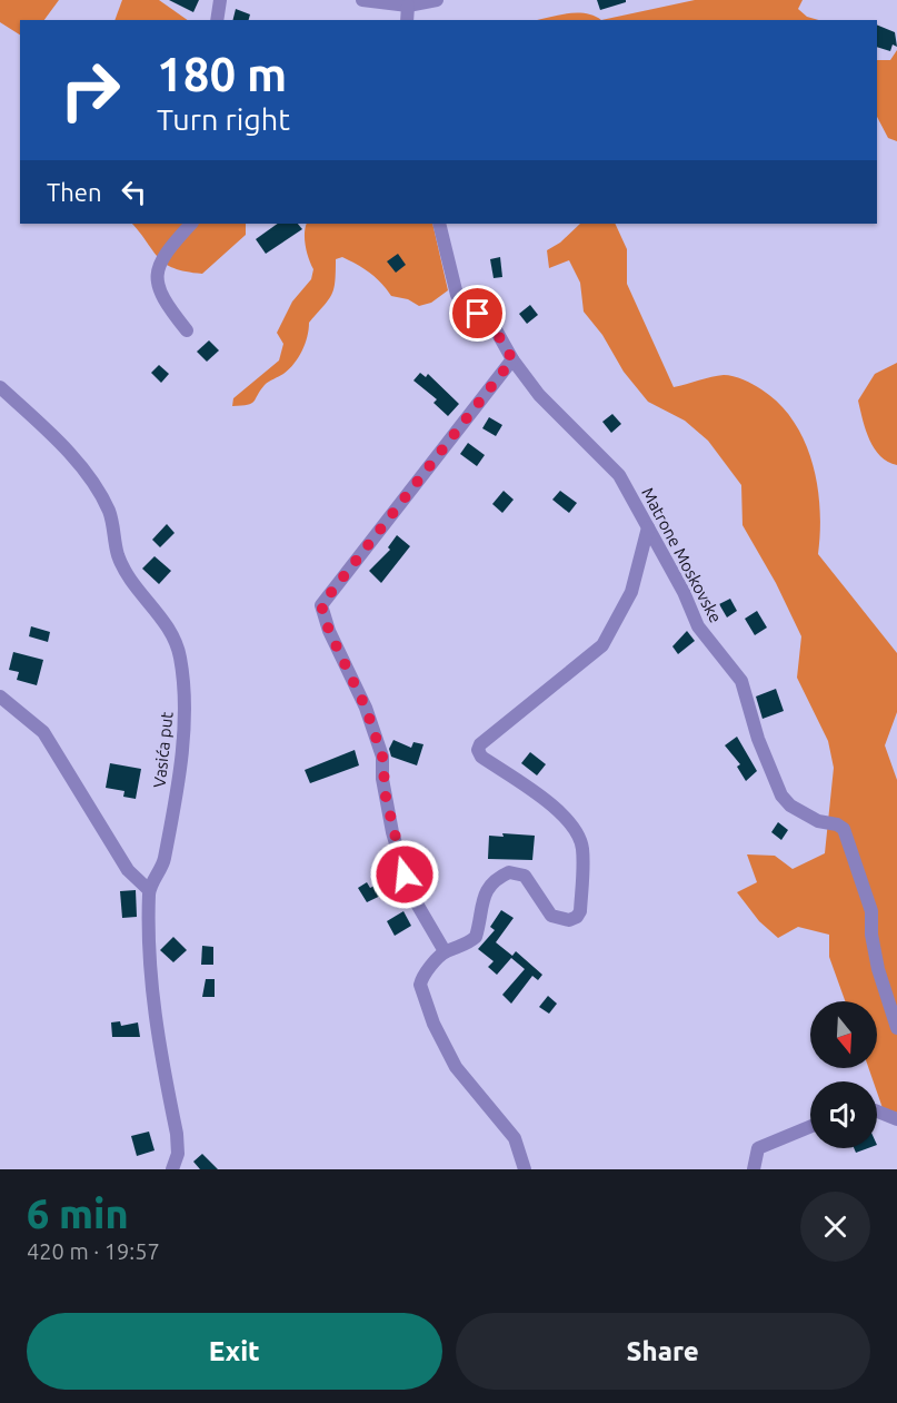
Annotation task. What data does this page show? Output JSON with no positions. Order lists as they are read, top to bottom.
{
  "streets": {
    "street": ["Matrone Moskovske", "Vasića put"]
  },
  "north": "bottom",
  "page": {
    "turn": ["180 m", "Turn right"],
    "then": "Then",
    "heading": ["6 min", "420 m · 19:57"],
    "buttons": ["Exit", "Share"]
  }
}
